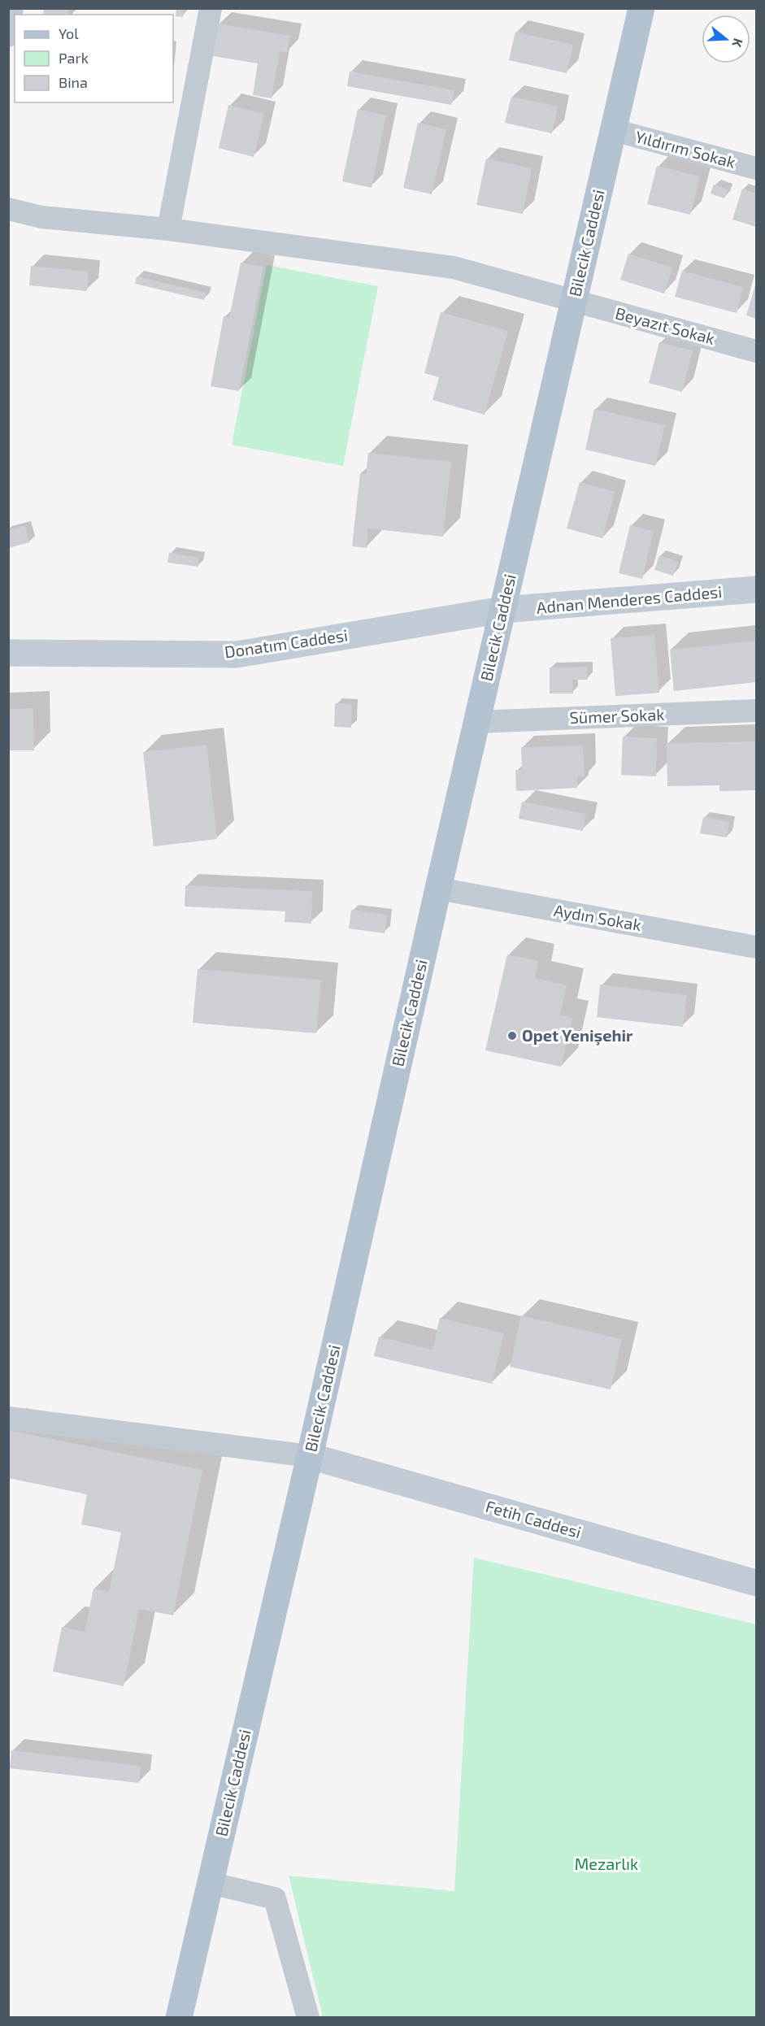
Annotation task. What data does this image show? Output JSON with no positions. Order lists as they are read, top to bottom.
{
  "streets": {
    "main road": ["Bilecik Caddesi"],
    "street": [
      "Yıldırım Sokak",
      "Beyazıt Sokak",
      "Adnan Menderes Caddesi",
      "Donatım Caddesi",
      "Sümer Sokak",
      "Aydın Sokak",
      "Fetih Caddesi"
    ]
  },
  "crossings": [
    ["Yıldırım Sokak", "Bilecik Caddesi"],
    ["Bilecik Caddesi", "Beyazıt Sokak"],
    ["Bilecik Caddesi", "Adnan Menderes Caddesi"],
    ["Bilecik Caddesi", "Donatım Caddesi"],
    ["Bilecik Caddesi", "Sümer Sokak"],
    ["Bilecik Caddesi", "Aydın Sokak"],
    ["Bilecik Caddesi", "Fetih Caddesi"],
    ["Adnan Menderes Caddesi", "Donatım Caddesi"]
  ],
  "parks": ["Mezarlık"],
  "places": ["Opet Yenişehir"],
  "legend": ["Yol", "Park", "Bina"],
  "north": "right"
}
